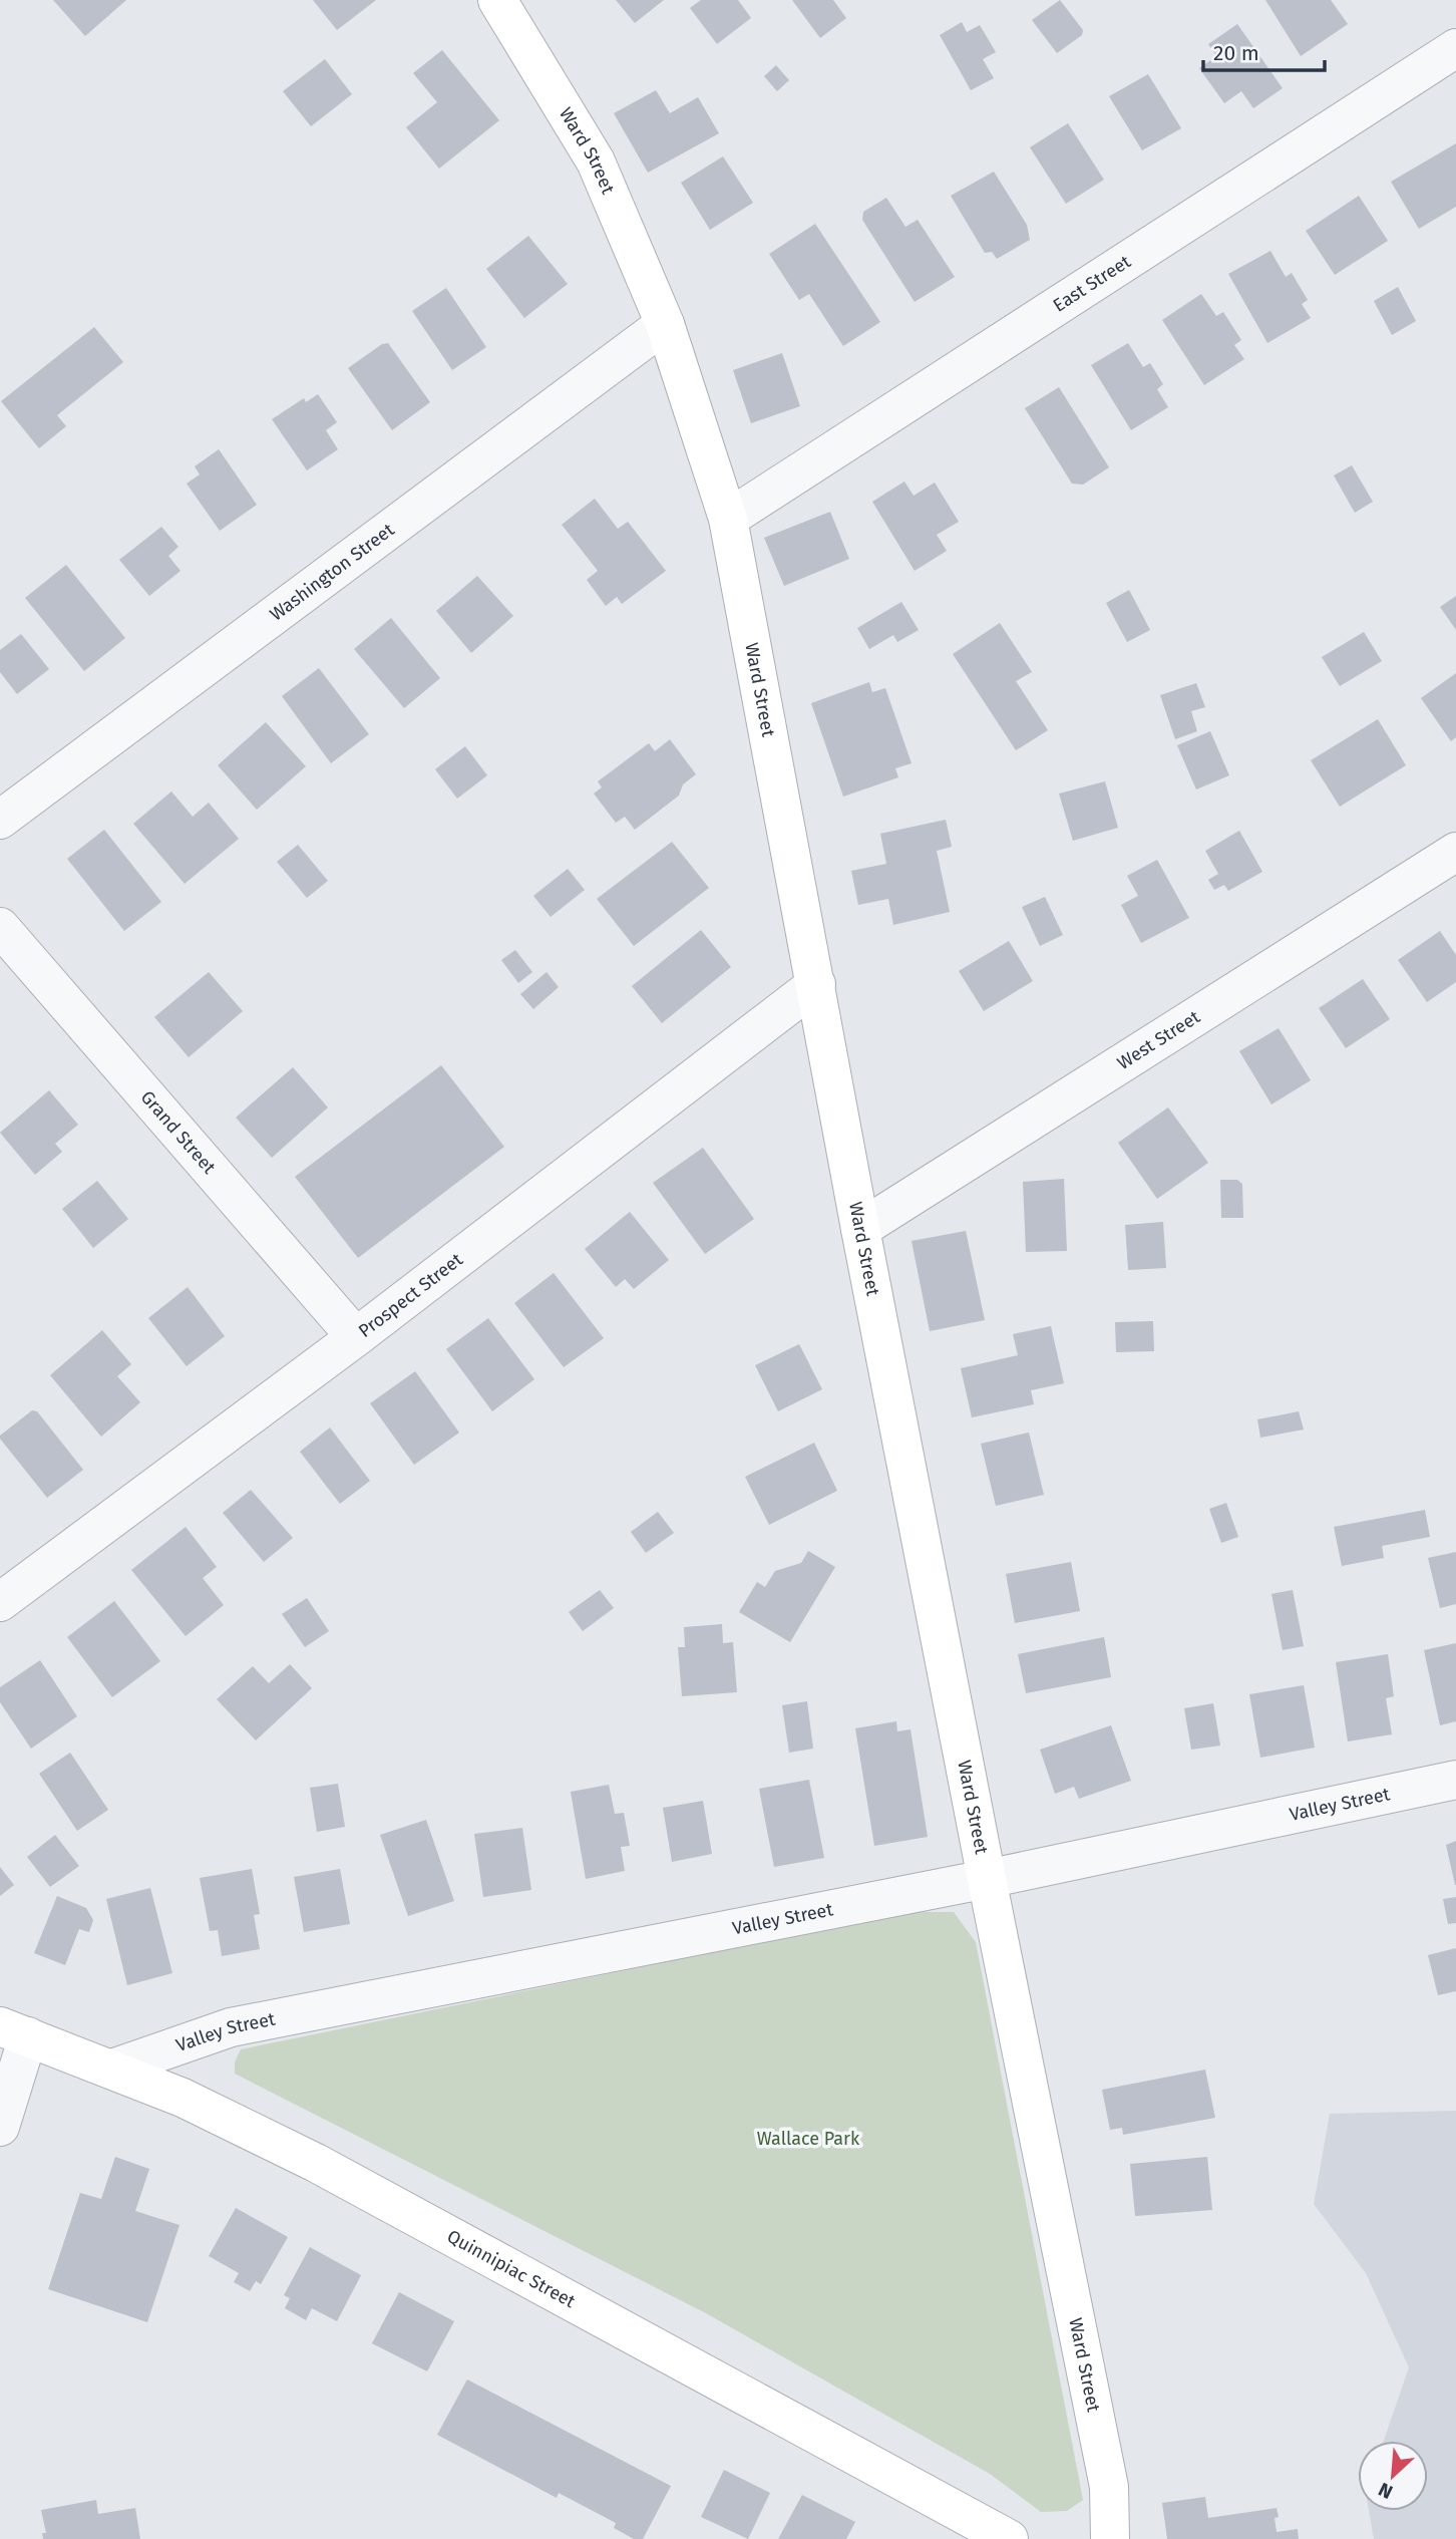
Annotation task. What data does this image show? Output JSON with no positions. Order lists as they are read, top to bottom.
{
  "streets": {
    "street": [
      "Ward Street",
      "East Street",
      "Washington Street",
      "West Street",
      "Grand Street",
      "Prospect Street",
      "Valley Street",
      "Quinnipiac Street"
    ]
  },
  "crossings": [
    ["Ward Street", "East Street"],
    ["Ward Street", "Washington Street"],
    ["Ward Street", "West Street"],
    ["Ward Street", "Prospect Street"],
    ["Ward Street", "Valley Street"],
    ["Grand Street", "Prospect Street"],
    ["Valley Street", "Quinnipiac Street"]
  ],
  "parks": ["Wallace Park"],
  "scale_bar": "20 m",
  "north": "bottom left"
}
